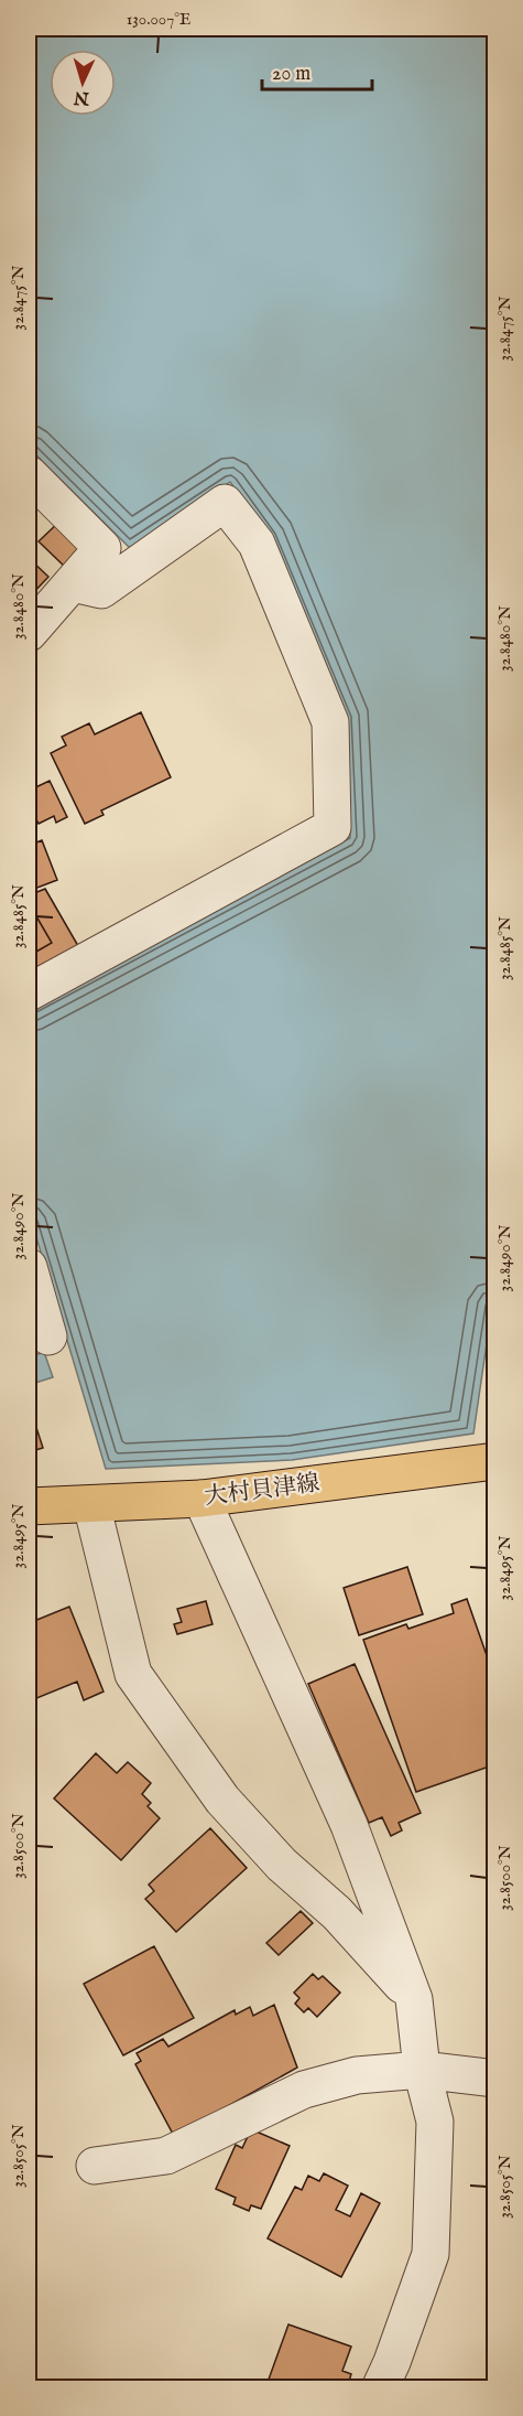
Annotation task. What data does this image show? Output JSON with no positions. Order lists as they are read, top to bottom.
{
  "streets": {
    "main road": ["大村貝津線"]
  },
  "scale_bar": "20 m",
  "north": "bottom",
  "coordinates": [
    "130.007°E",
    "32.8475°N",
    "32.8480°N",
    "32.8485°N",
    "32.8490°N",
    "32.8495°N",
    "32.8500°N",
    "32.8505°N"
  ]
}
